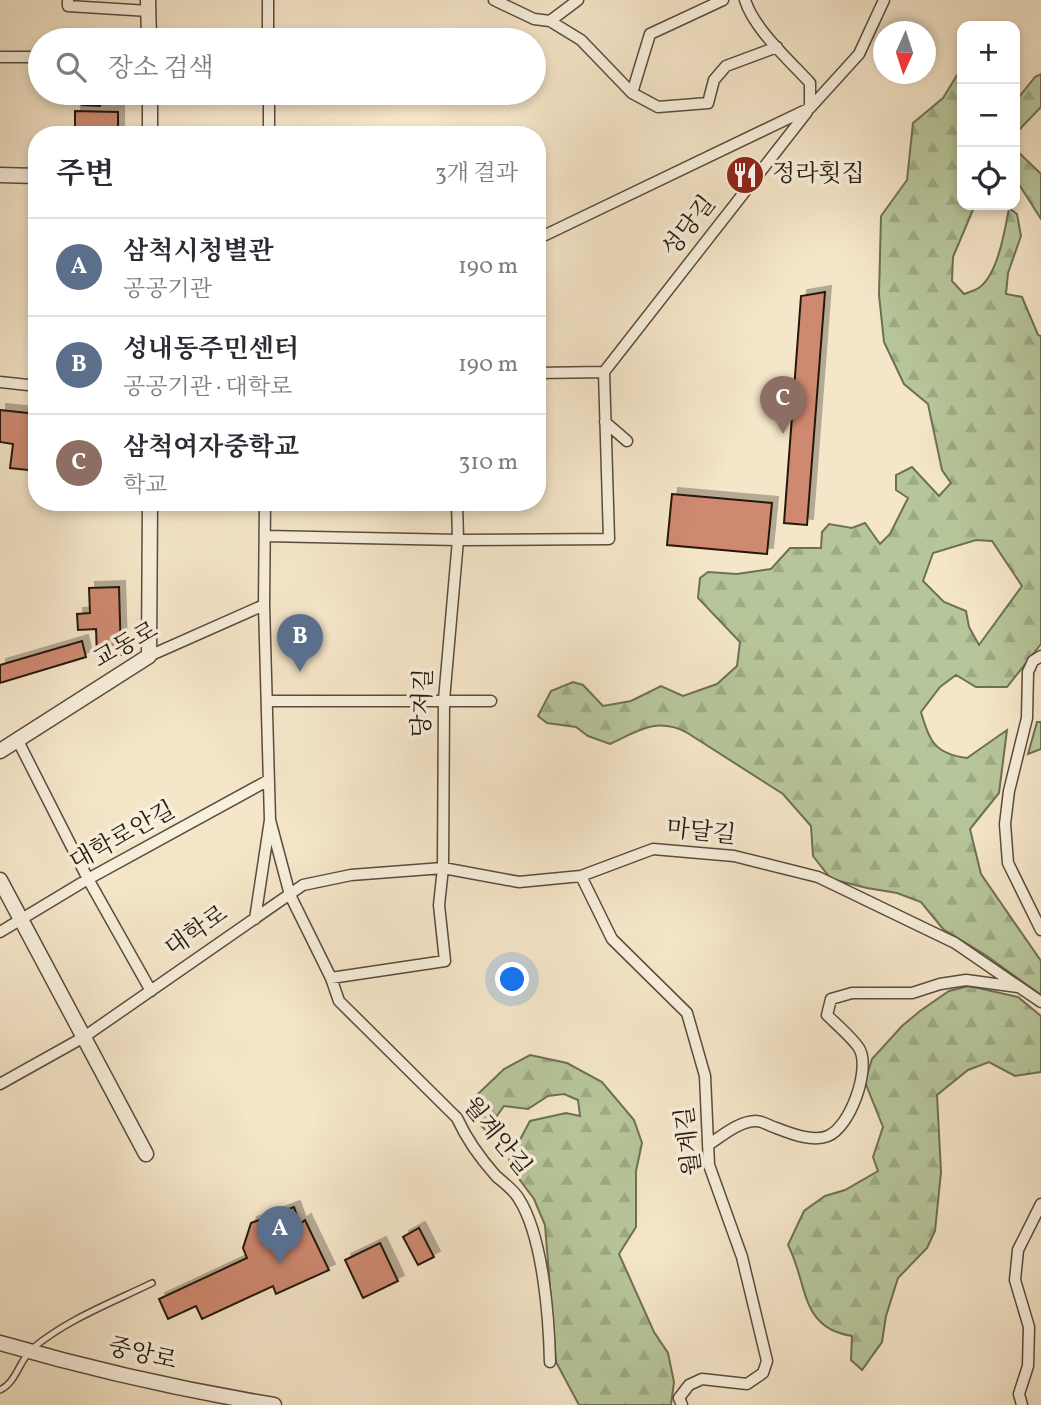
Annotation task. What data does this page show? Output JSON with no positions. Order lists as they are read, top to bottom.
{
  "streets": {
    "street": [
      "성당길",
      "교동로",
      "당저길",
      "마달길",
      "대학로안길",
      "대학로",
      "월계안길",
      "월계길",
      "중앙로"
    ]
  },
  "crossings": [
    ["교동로", "대학로"],
    ["당저길", "마달길"],
    ["마달길", "대학로"],
    ["마달길", "월계안길"],
    ["마달길", "월계길"],
    ["대학로안길", "대학로"],
    ["대학로", "월계안길"]
  ],
  "places": {
    "restaurant": ["정라횟집"]
  },
  "north": "bottom",
  "page": {
    "map_buttons": ["+", "−"],
    "search": "장소 검색",
    "heading": ["주변", "3개 결과"],
    "list": [
      {
        "mark": "A",
        "name": "삼척시청별관",
        "note": "공공기관",
        "value": "190 m"
      },
      {
        "mark": "B",
        "name": "성내동주민센터",
        "note": "공공기관 · 대학로",
        "value": "190 m"
      },
      {
        "mark": "C",
        "name": "삼척여자중학교",
        "note": "학교",
        "value": "310 m"
      }
    ],
    "pins": ["C", "B", "A"]
  }
}
